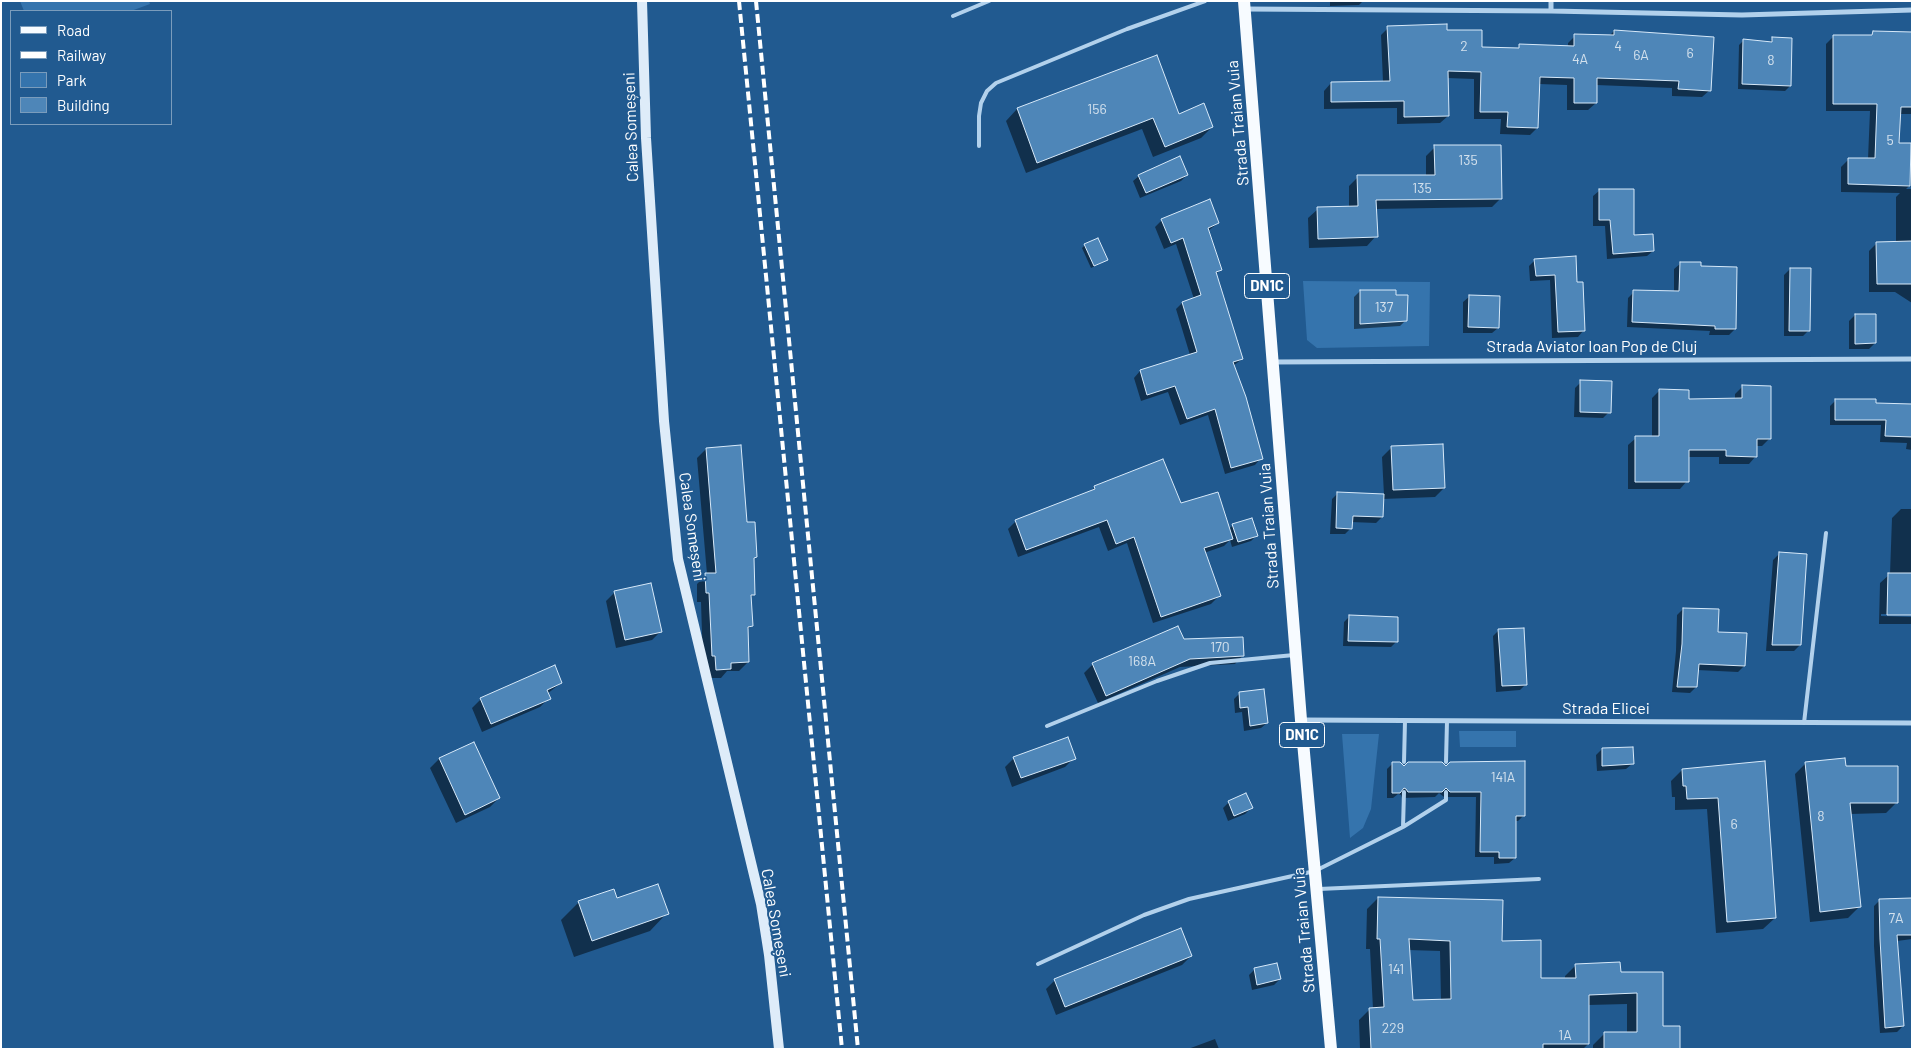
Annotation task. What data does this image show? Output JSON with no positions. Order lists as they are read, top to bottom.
{
  "streets": {
    "main road": ["Strada Traian Vuia", "Calea Someșeni", "DN1C"],
    "street": ["Strada Aviator Ioan Pop de Cluj", "Strada Elicei"]
  },
  "crossings": [
    ["Strada Traian Vuia", "Strada Aviator Ioan Pop de Cluj"],
    ["Strada Traian Vuia", "Strada Elicei"]
  ],
  "house_numbers": [
    "2",
    "4",
    "6",
    "6A",
    "4A",
    "8",
    "156",
    "5",
    "135",
    "135",
    "137",
    "170",
    "168A",
    "141A",
    "8",
    "6",
    "7A",
    "141",
    "229",
    "1A"
  ],
  "legend": [
    "Road",
    "Railway",
    "Park",
    "Building"
  ]
}
